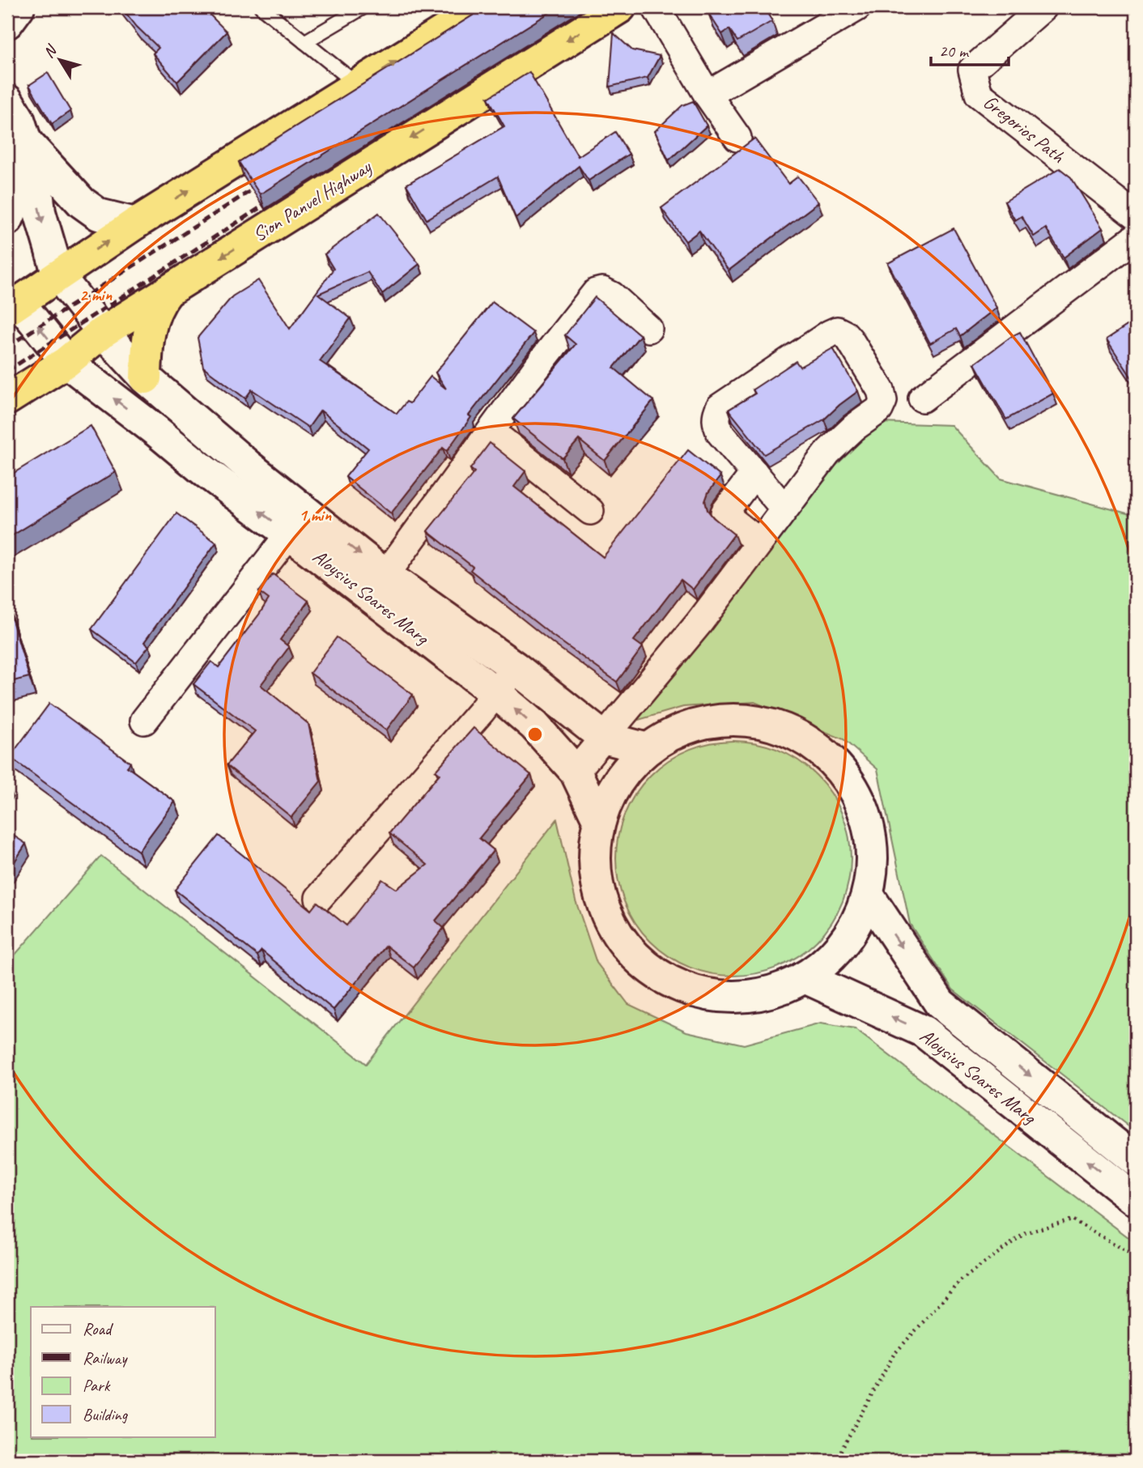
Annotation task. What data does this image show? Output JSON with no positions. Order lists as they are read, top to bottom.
{
  "streets": {
    "highway": ["Sion Panvel Highway"],
    "main road": ["Aloysius Soares Marg"],
    "street": ["Gregorios Path"]
  },
  "crossings": [
    ["Sion Panvel Highway", "Aloysius Soares Marg"]
  ],
  "legend": [
    "Road",
    "Railway",
    "Park",
    "Building"
  ],
  "scale_bar": "20 m",
  "north": "top left",
  "rings": ["2 min", "1 min"]
}
